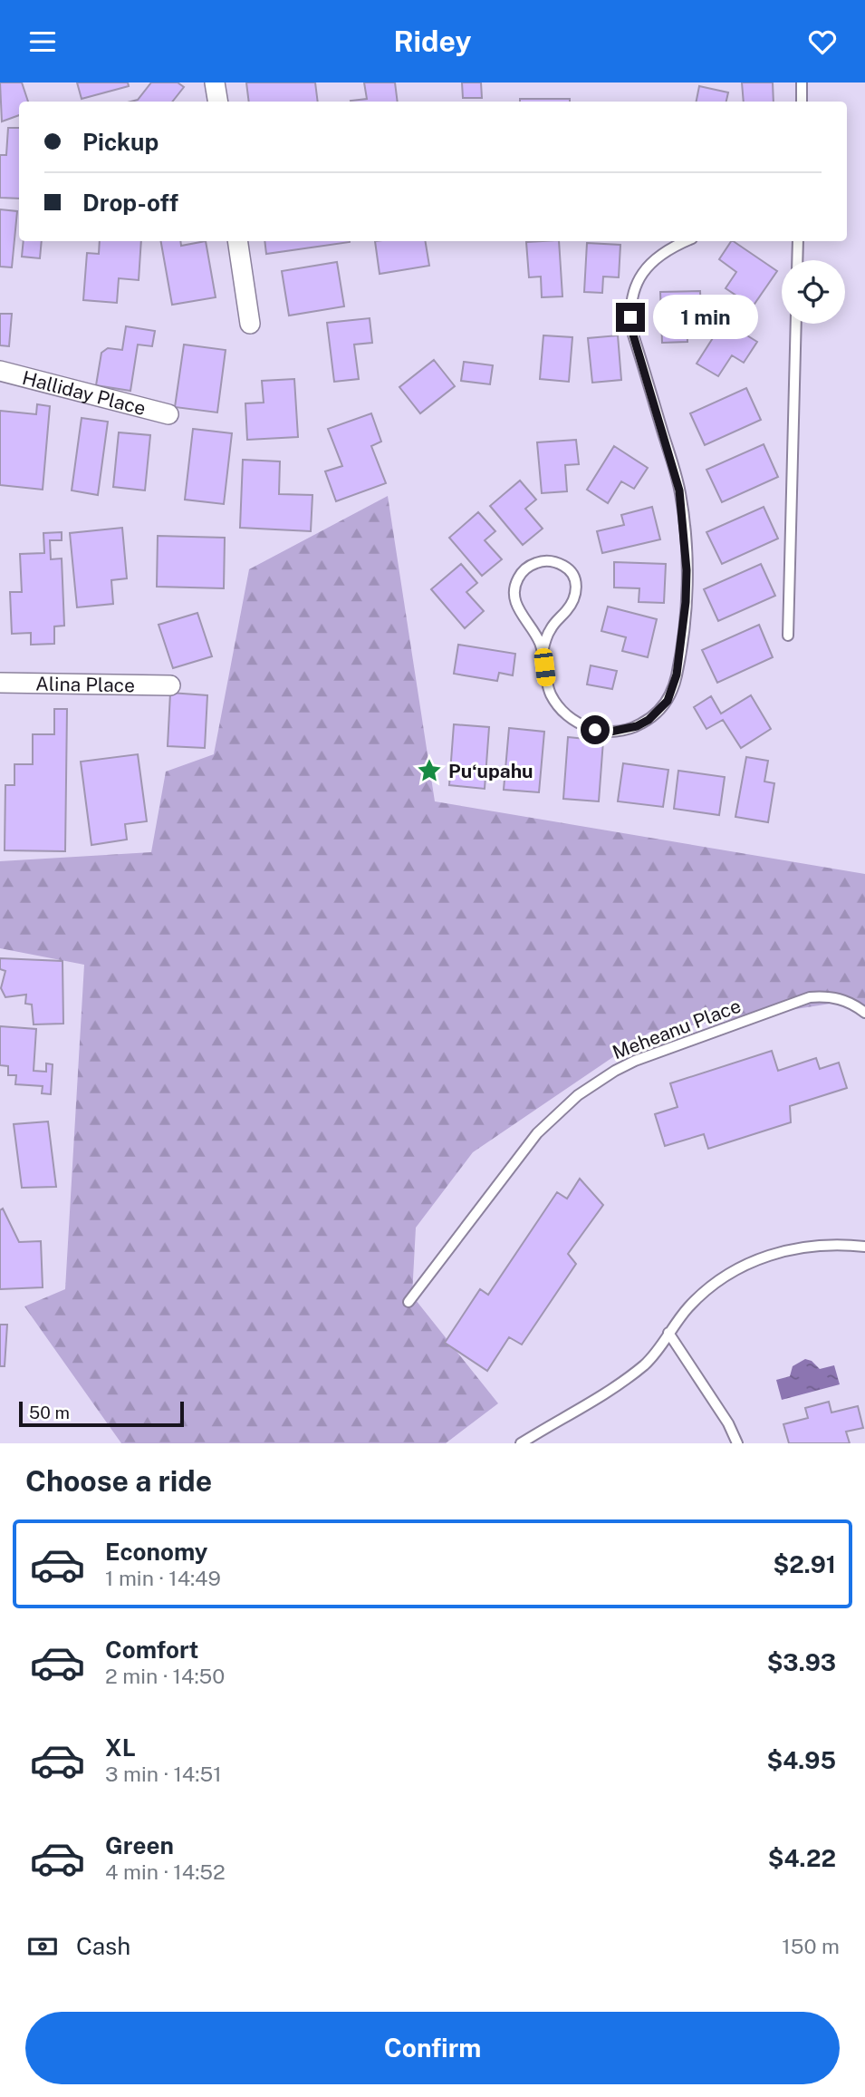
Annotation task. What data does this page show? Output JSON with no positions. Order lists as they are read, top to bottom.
{
  "streets": {
    "street": ["Halliday Place", "Alina Place"],
    "lane": ["Meheanu Place"]
  },
  "places": {
    "place": ["Puʻupahu"]
  },
  "scale_bar": "50 m",
  "page": {
    "header": "Ridey",
    "banner": ["Pickup", "Drop-off"],
    "bubble": "1 min",
    "scale": "50 m",
    "heading": "Choose a ride",
    "list": [
      {
        "name": "Economy",
        "note": "1 min · 14:49",
        "value": "$2.91"
      },
      {
        "name": "Comfort",
        "note": "2 min · 14:50",
        "value": "$3.93"
      },
      {
        "name": "XL",
        "note": "3 min · 14:51",
        "value": "$4.95"
      },
      {
        "name": "Green",
        "note": "4 min · 14:52",
        "value": "$4.22"
      }
    ],
    "pay": ["Cash", "150 m"],
    "buttons": "Confirm"
  }
}
